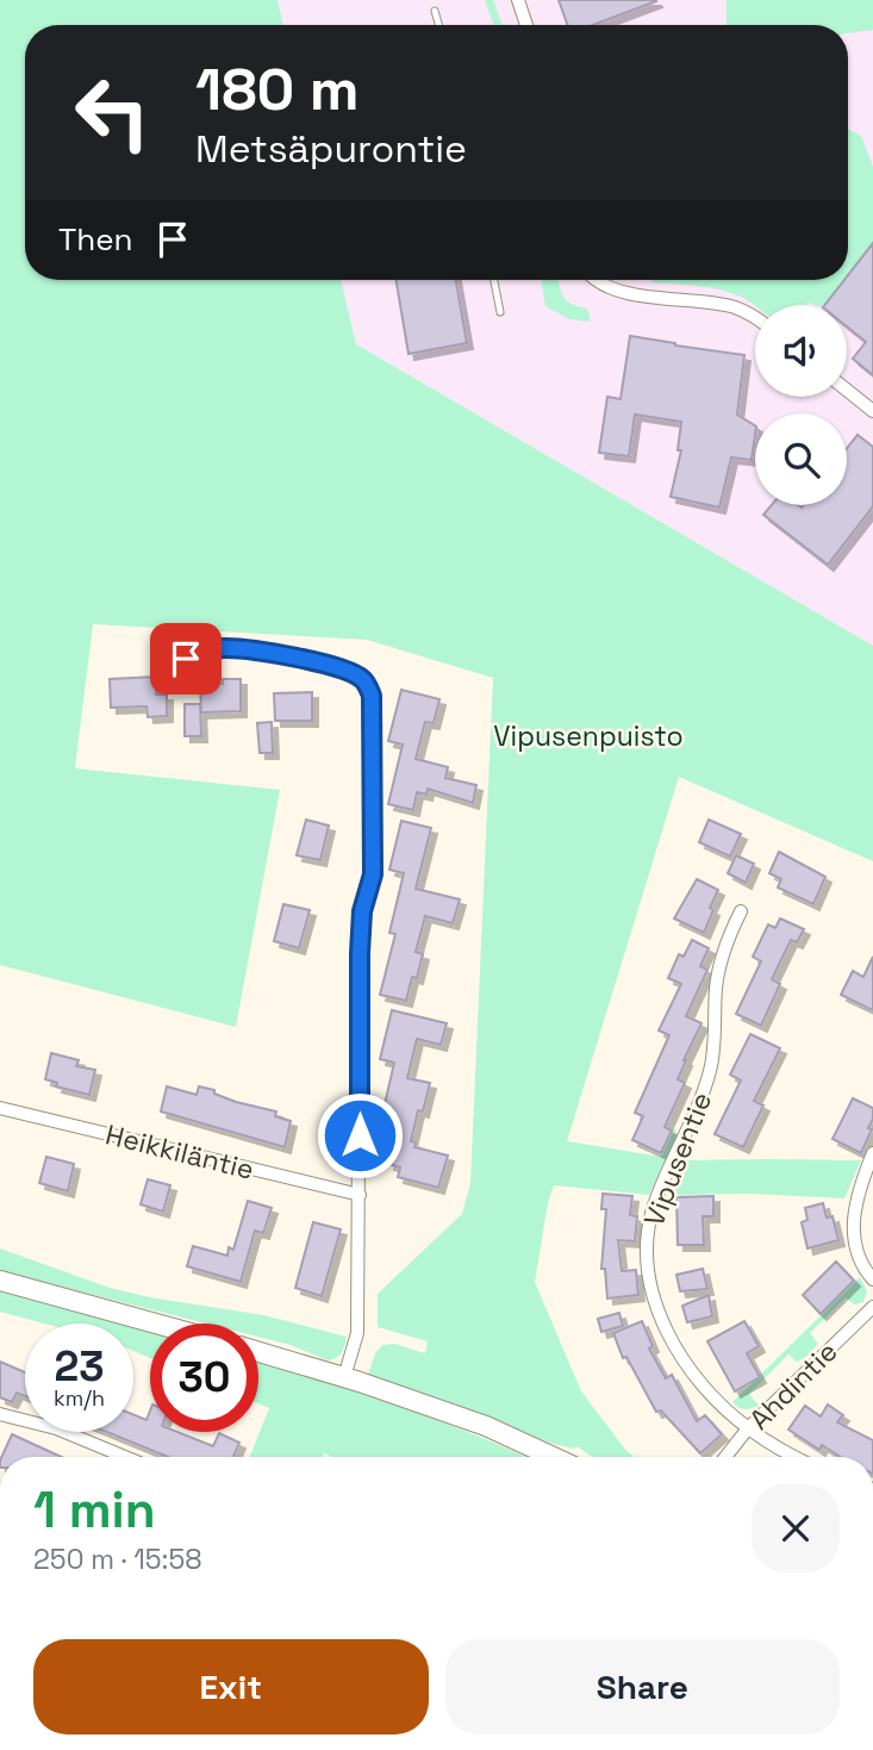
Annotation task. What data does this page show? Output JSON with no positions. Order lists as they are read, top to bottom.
{
  "streets": {
    "street": ["Heikkiläntie", "Vipusentie", "Ahdintie"]
  },
  "crossings": [
    ["Vipusentie", "Ahdintie"]
  ],
  "parks": ["Vipusenpuisto"],
  "page": {
    "turn": ["180 m", "Metsäpurontie"],
    "then": "Then",
    "speed": "23 km/h",
    "limit": "30",
    "heading": ["1 min", "250 m · 15:58"],
    "buttons": ["Exit", "Share"]
  }
}
